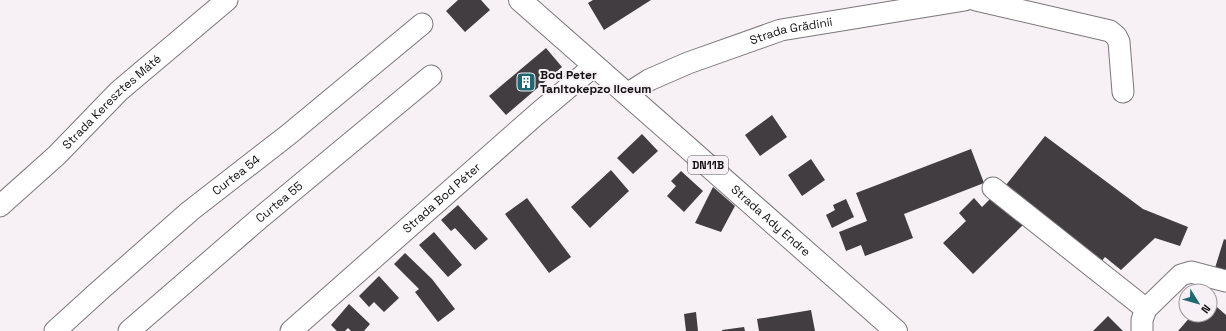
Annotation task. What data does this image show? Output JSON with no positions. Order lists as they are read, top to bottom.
{
  "streets": {
    "main road": ["DN11B", "Strada Ady Endre"],
    "street": [
      "Strada Grădinii",
      "Strada Keresztes Máté",
      "Curtea 54",
      "Strada Bod Péter",
      "Curtea 55"
    ]
  },
  "crossings": [
    ["Strada Grădinii", "Strada Ady Endre"],
    ["Strada Bod Péter", "Strada Ady Endre"]
  ],
  "places": {
    "building": ["Bod Peter Tanitokepzo liceum"]
  },
  "north": "bottom right"
}
